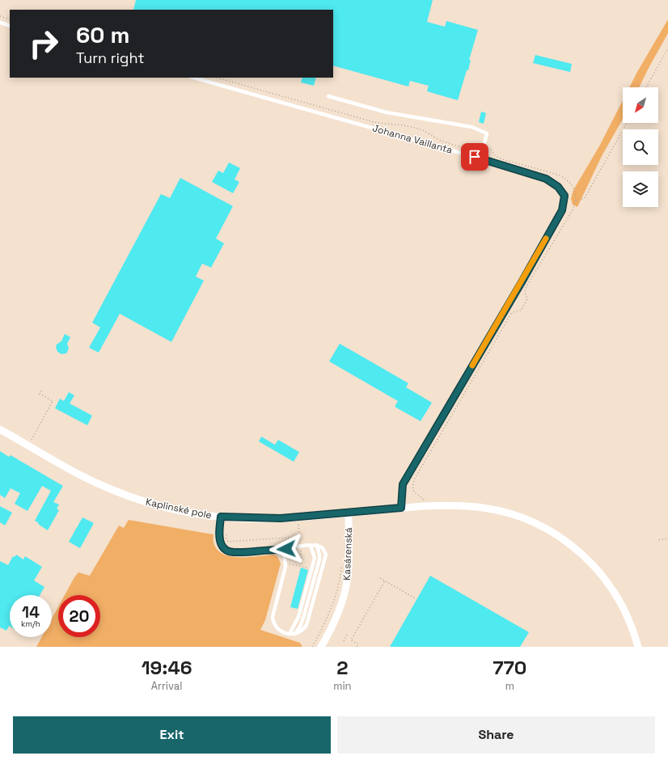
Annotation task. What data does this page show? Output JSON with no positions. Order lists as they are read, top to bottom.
{
  "streets": {
    "street": ["Kaplinské pole", "Kasárenská"],
    "lane": ["Johanna Vaillanta"]
  },
  "crossings": [
    ["Johanna Vaillanta", "Kaplinské pole"],
    ["Kaplinské pole", "Kasárenská"]
  ],
  "north": "bottom left",
  "page": {
    "turn": ["60 m", "Turn right"],
    "speed": "14 km/h",
    "limit": "20",
    "eta": [
      "19:46",
      "Arrival",
      "2",
      "min",
      "770",
      "m"
    ],
    "buttons": ["Exit", "Share"]
  }
}
